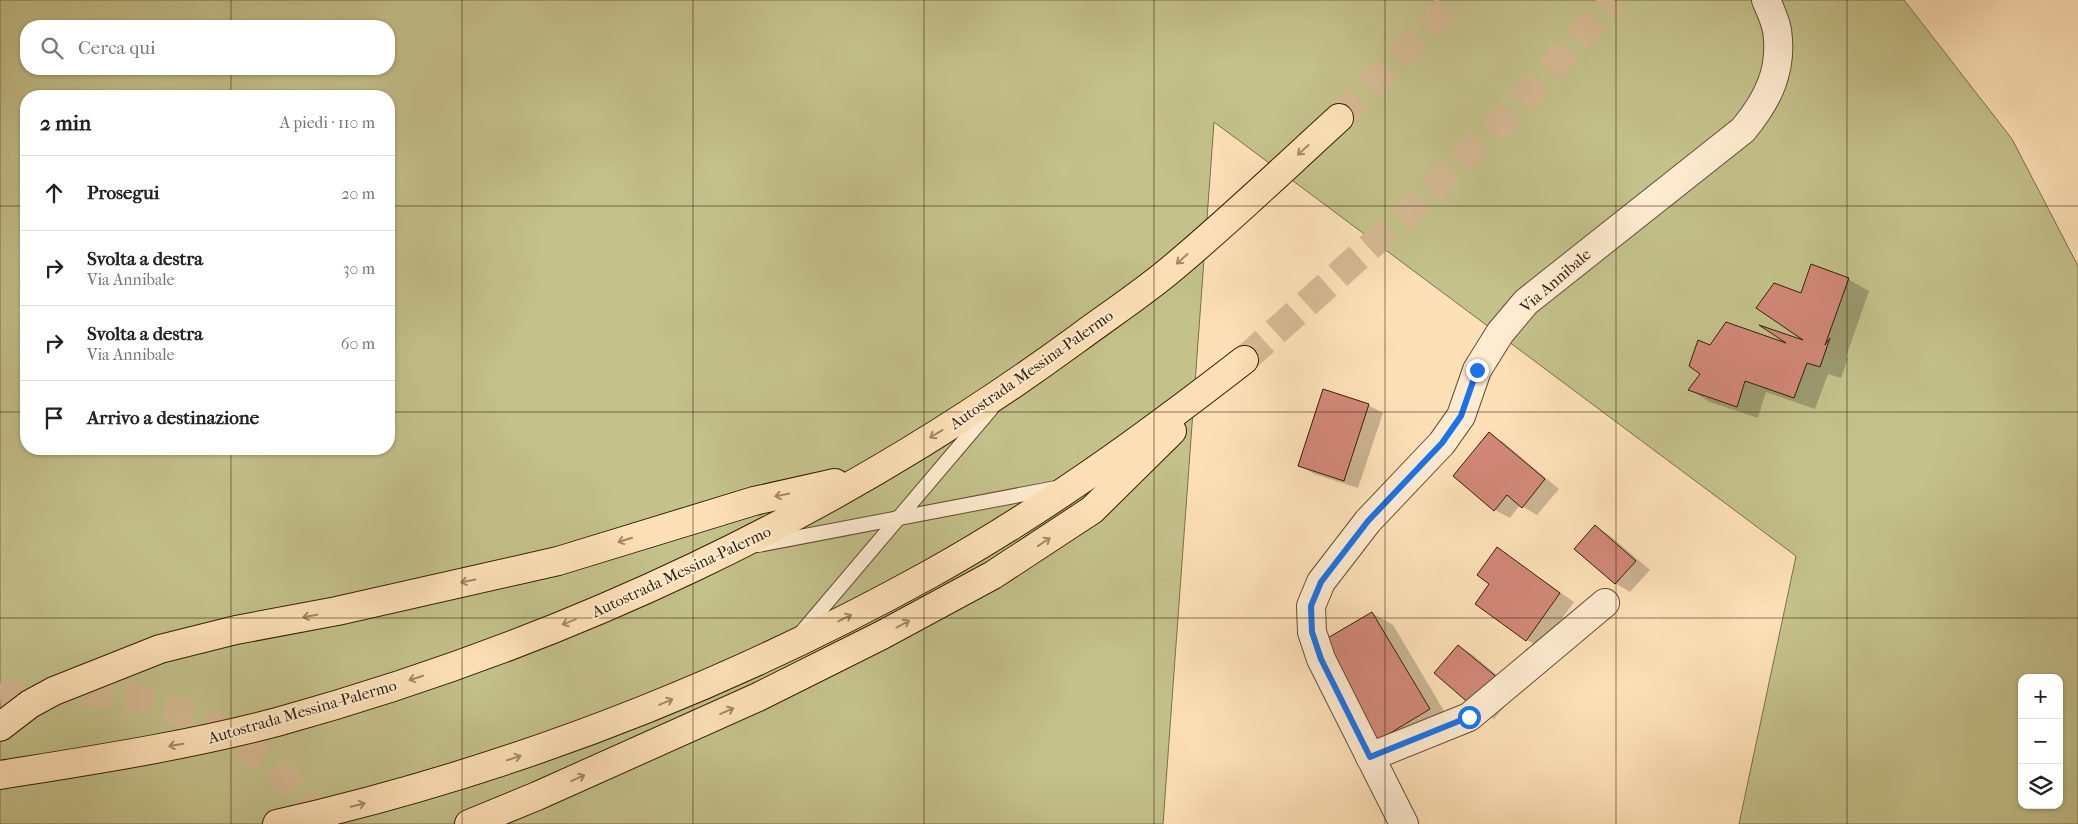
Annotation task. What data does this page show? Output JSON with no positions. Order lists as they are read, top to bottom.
{
  "streets": {
    "highway": ["Autostrada Messina-Palermo"],
    "street": ["Via Annibale"]
  },
  "page": {
    "search": "Cerca qui",
    "heading": ["2 min", "A piedi · 110 m"],
    "list": [
      ["Prosegui", "20 m"],
      ["Svolta a destra", "Via Annibale", "30 m"],
      ["Svolta a destra", "Via Annibale", "60 m"],
      "Arrivo a destinazione"
    ],
    "map_buttons": ["+", "−"]
  }
}
